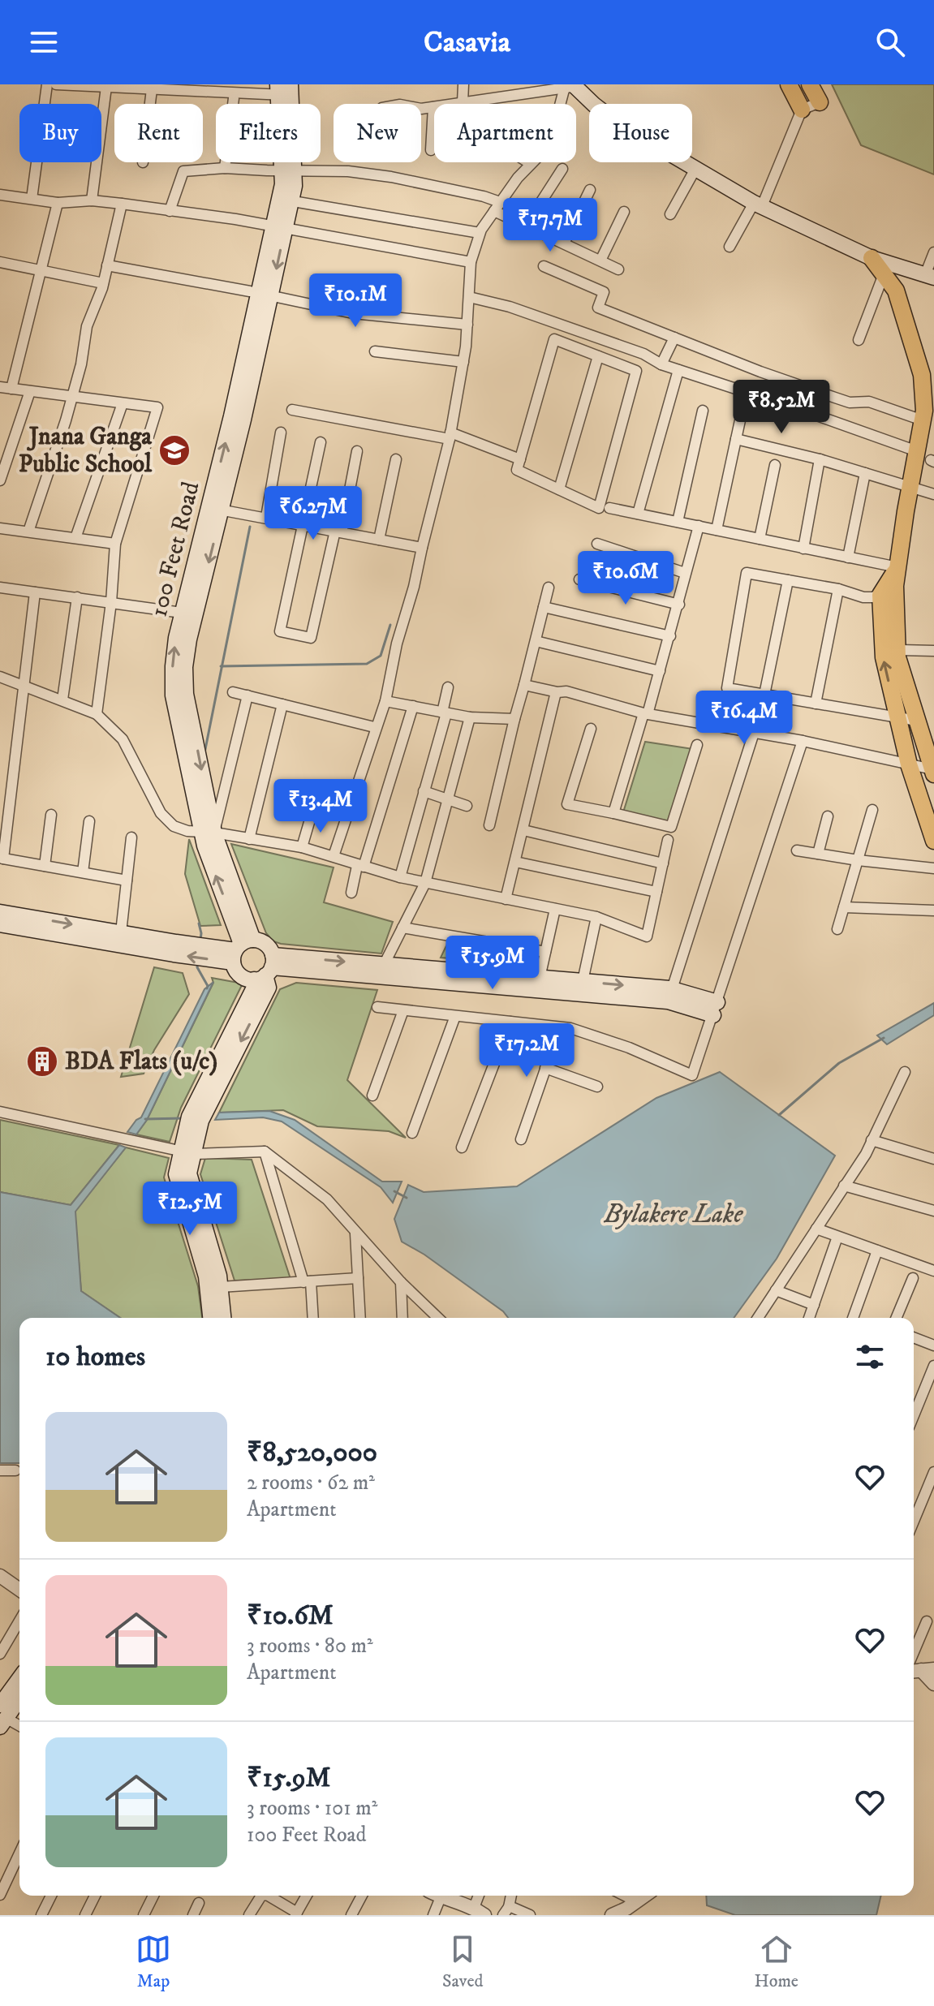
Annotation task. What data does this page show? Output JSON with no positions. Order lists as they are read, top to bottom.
{
  "streets": {
    "main road": ["100 Feet Road"]
  },
  "water": ["Bylakere Lake"],
  "places": {
    "school or university": ["Jnana Ganga Public School"],
    "building": ["BDA Flats (u/c)"]
  },
  "page": {
    "header": "Casavia",
    "chip": [
      "Buy",
      "Rent",
      "Filters",
      "New",
      "Apartment",
      "House"
    ],
    "price": [
      "₹17.7M",
      "₹10.1M",
      "₹8.52M",
      "₹6.27M",
      "₹10.6M",
      "₹16.4M",
      "₹13.4M",
      "₹15.9M",
      "₹17.2M",
      "₹12.5M"
    ],
    "heading": "10 homes",
    "list": [
      {
        "name": "₹8,520,000",
        "note": "2 rooms · 62 m² · Apartment"
      },
      {
        "name": "₹10.6M",
        "note": "3 rooms · 80 m² · Apartment"
      },
      {
        "name": "₹15.9M",
        "note": "3 rooms · 101 m² · 100 Feet Road"
      }
    ],
    "tabs": ["Map", "Saved", "Home"]
  }
}
